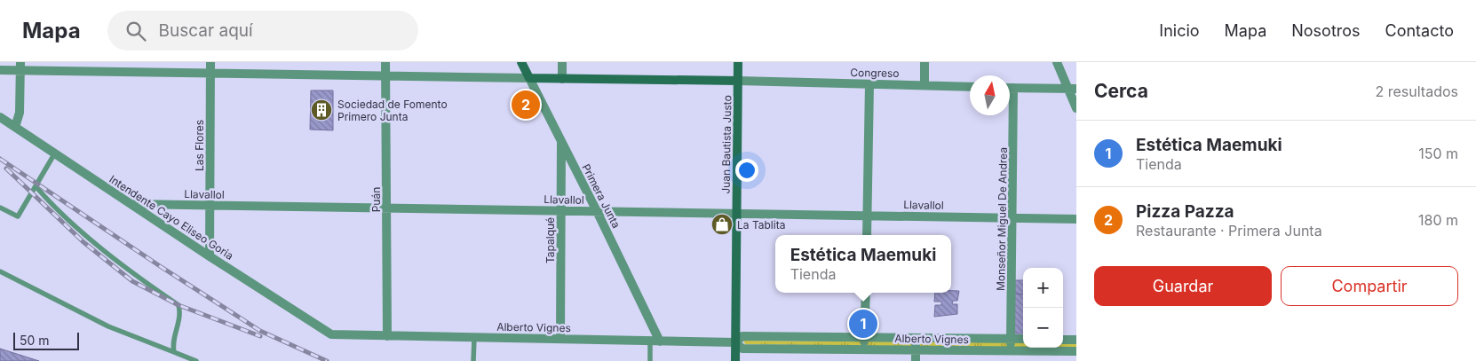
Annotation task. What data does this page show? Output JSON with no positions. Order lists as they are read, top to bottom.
{
  "streets": {
    "street": [
      "Congreso",
      "Juan Bautista Justo",
      "Las Flores",
      "Llavallol",
      "Primera Junta",
      "Puán",
      "Intendente Cayo Eliseo Goria",
      "Monseñor Miguel De Andrea",
      "Tapalqué",
      "Alberto Vignes"
    ]
  },
  "crossings": [
    ["Congreso", "Juan Bautista Justo"],
    ["Congreso", "Las Flores"],
    ["Congreso", "Primera Junta"],
    ["Congreso", "Puán"],
    ["Juan Bautista Justo", "Llavallol"],
    ["Juan Bautista Justo", "Alberto Vignes"],
    ["Las Flores", "Llavallol"],
    ["Las Flores", "Intendente Cayo Eliseo Goria"],
    ["Llavallol", "Primera Junta"],
    ["Llavallol", "Puán"],
    ["Llavallol", "Intendente Cayo Eliseo Goria"],
    ["Llavallol", "Monseñor Miguel De Andrea"],
    ["Llavallol", "Tapalqué"],
    ["Primera Junta", "Tapalqué"],
    ["Primera Junta", "Alberto Vignes"],
    ["Puán", "Alberto Vignes"],
    ["Intendente Cayo Eliseo Goria", "Alberto Vignes"],
    ["Monseñor Miguel De Andrea", "Alberto Vignes"],
    ["Tapalqué", "Alberto Vignes"]
  ],
  "places": {
    "building": ["Sociedad de Fomento Primero Junta"],
    "shop": ["La Tablita"]
  },
  "scale_bar": "50 m",
  "north": "top",
  "page": {
    "header": "Mapa",
    "search": "Buscar aquí",
    "nav": [
      "Inicio",
      "Mapa",
      "Nosotros",
      "Contacto"
    ],
    "heading": ["Cerca", "2 resultados"],
    "pins": ["2", "1"],
    "list": [
      {
        "mark": "1",
        "name": "Estética Maemuki",
        "note": "Tienda",
        "value": "150 m"
      },
      {
        "mark": "2",
        "name": "Pizza Pazza",
        "note": "Restaurante · Primera Junta",
        "value": "180 m"
      }
    ],
    "popup": ["Estética Maemuki", "Tienda"],
    "buttons": ["Guardar", "Compartir"],
    "map_buttons": ["+", "−"],
    "scale": "50 m"
  }
}
